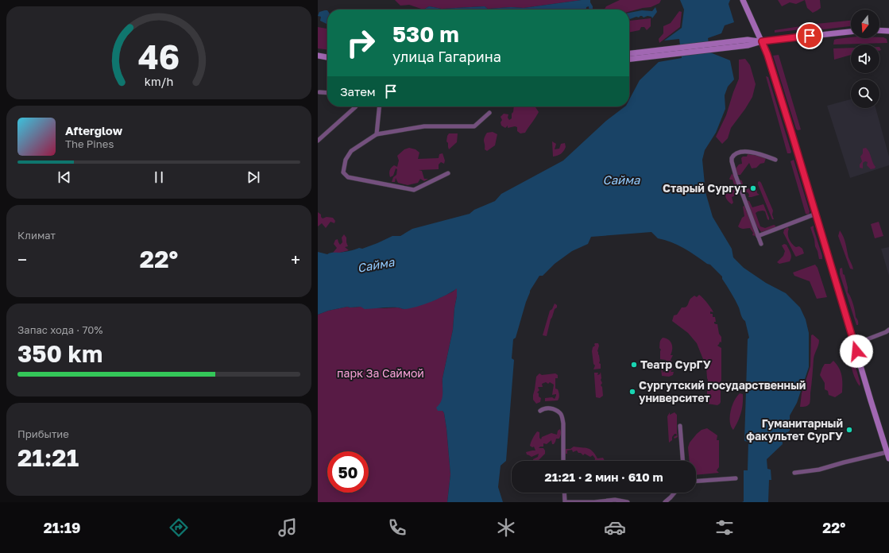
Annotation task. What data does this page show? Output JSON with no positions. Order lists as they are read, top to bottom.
{
  "water": ["Сайма"],
  "parks": ["парк За Саймой"],
  "places": [
    "Старый Сургут",
    "Театр СурГУ",
    "Сургутский государственный университет",
    "Гуманитарный факультет СурГУ"
  ],
  "north": "bottom",
  "page": {
    "turn": ["530 m", "улица Гагарина"],
    "then": "Затем",
    "song": ["Afterglow", "The Pines"],
    "tile": [
      "Климат",
      ["Запас хода · 70%", "350 km"],
      ["Прибытие", "21:21"]
    ],
    "heat": ["−", "22°", "+"],
    "limit": "50",
    "trip": "21:21 · 2 мин · 610 m",
    "tabs": ["21:19", "22°"],
    "gauge": ["46", "km/h"]
  }
}
